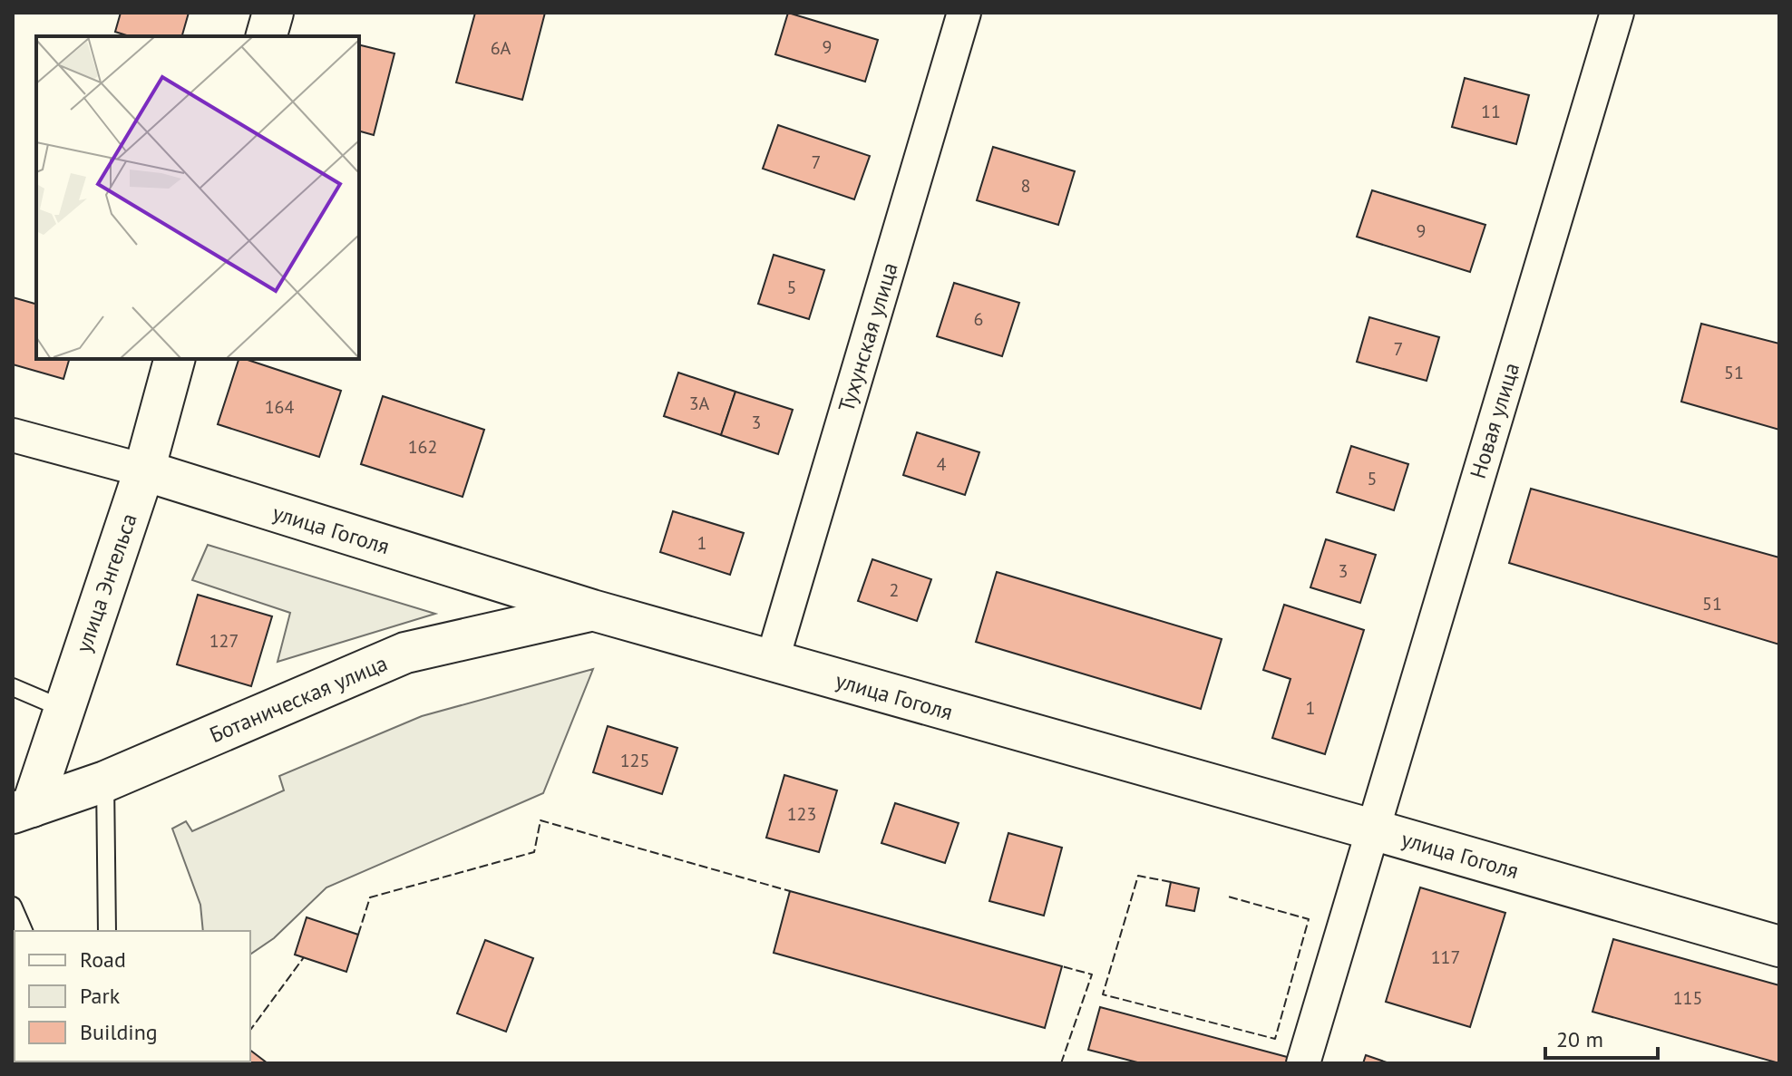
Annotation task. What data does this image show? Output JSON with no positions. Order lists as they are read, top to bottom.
{
  "streets": {
    "street": [
      "Тухунская улица",
      "Новая улица",
      "улица Гоголя",
      "улица Энгельса",
      "Ботаническая улица"
    ]
  },
  "crossings": [
    ["Тухунская улица", "улица Гоголя"],
    ["Новая улица", "улица Гоголя"],
    ["улица Гоголя", "улица Энгельса"],
    ["улица Гоголя", "Ботаническая улица"],
    ["улица Энгельса", "Ботаническая улица"]
  ],
  "house_numbers": [
    "9",
    "6А",
    "11",
    "7",
    "8",
    "9",
    "5",
    "6",
    "7",
    "51",
    "3А",
    "164",
    "3",
    "162",
    "4",
    "5",
    "1",
    "3",
    "2",
    "51",
    "127",
    "1",
    "125",
    "123",
    "117",
    "115"
  ],
  "legend": ["Road", "Park", "Building"],
  "scale_bar": "20 m"
}
